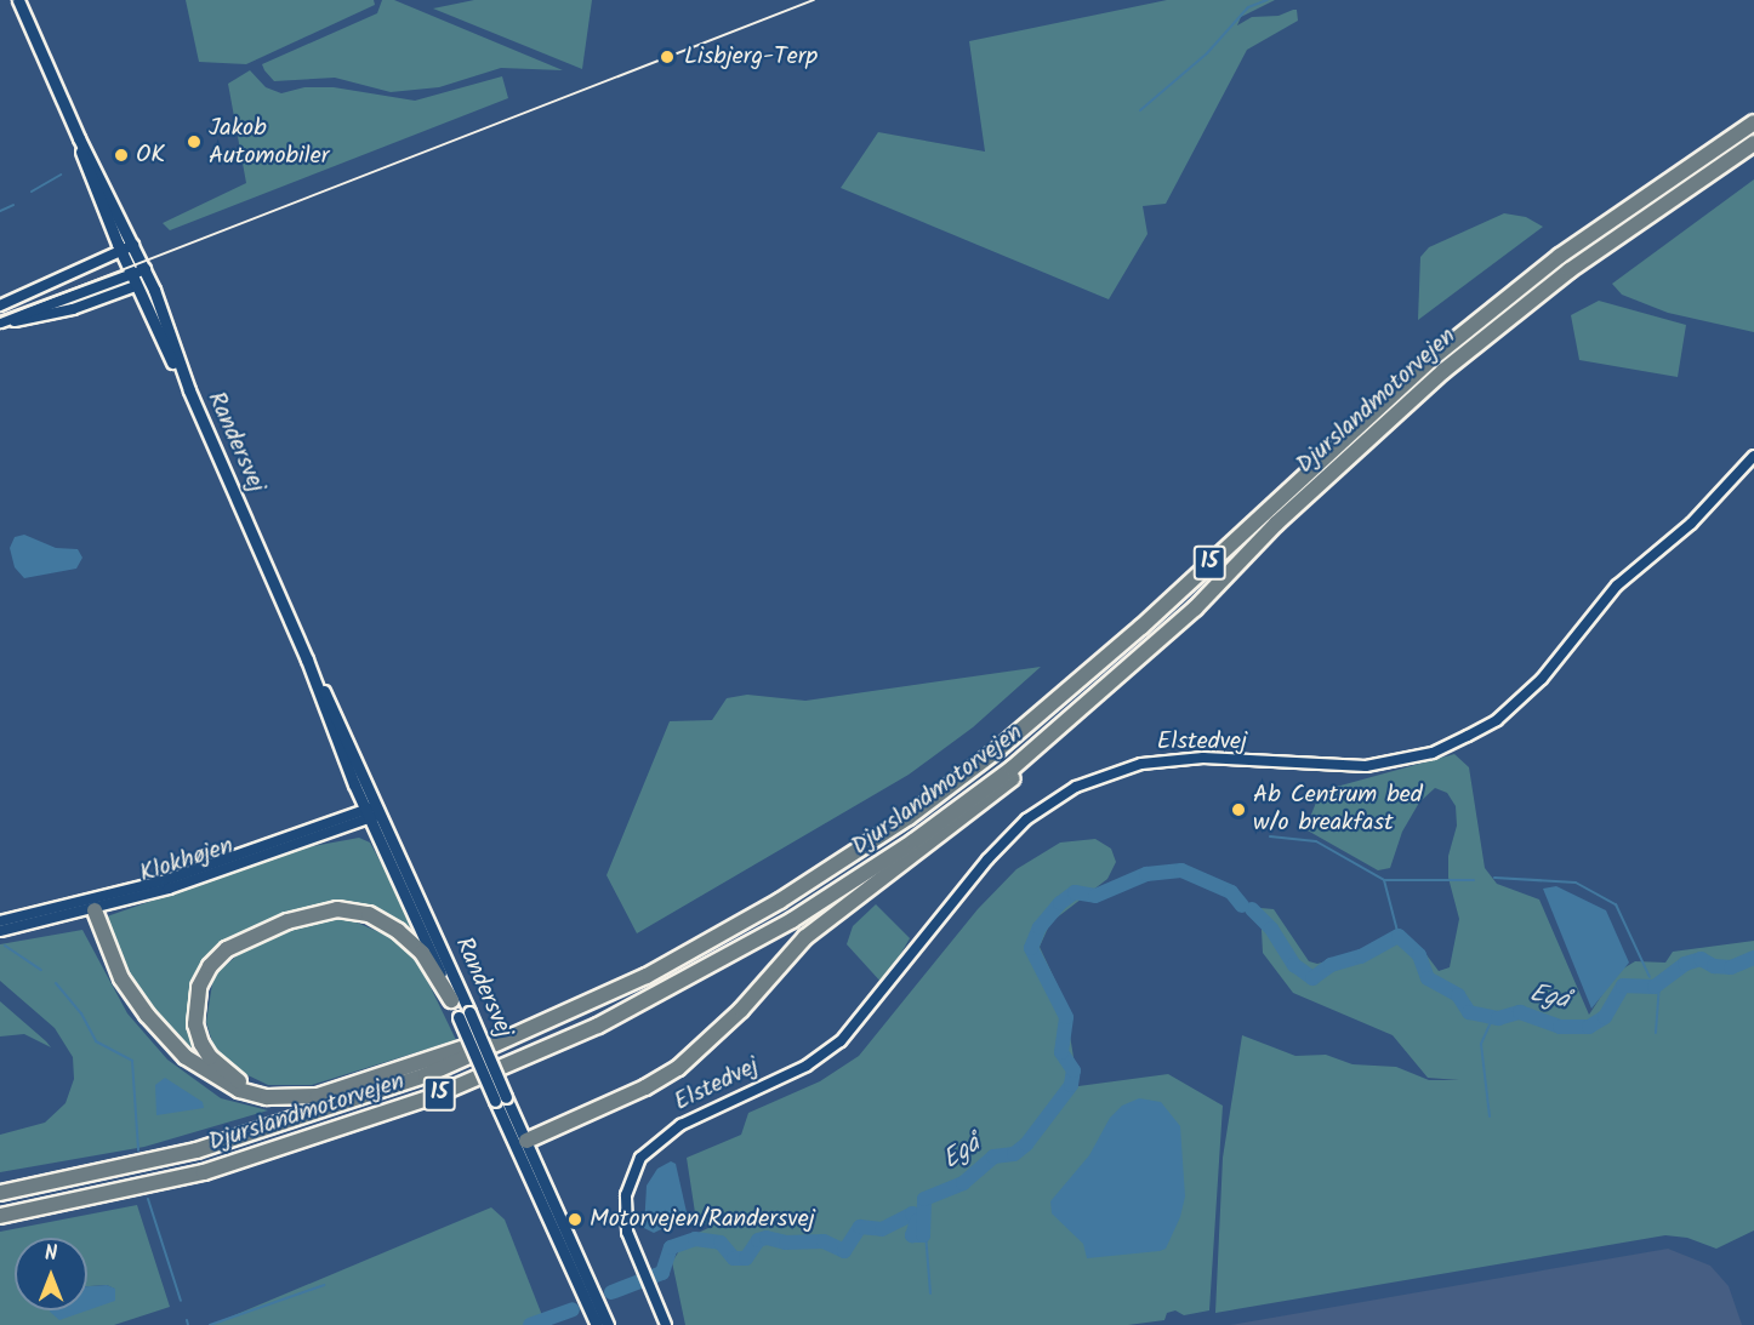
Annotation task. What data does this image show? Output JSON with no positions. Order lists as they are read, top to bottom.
{
  "streets": {
    "highway": ["Djurslandmotorvejen", "15"],
    "main road": ["Randersvej"],
    "street": ["Elstedvej", "Klokhøjen"]
  },
  "crossings": [
    ["Randersvej", "Klokhøjen"]
  ],
  "water": ["Egå"],
  "places": [
    "Lisbjerg-Terp",
    "Jakob Automobiler",
    "OK",
    "Ab Centrum bed w/o breakfast",
    "Motorvejen/Randersvej"
  ],
  "north": "top"
}
